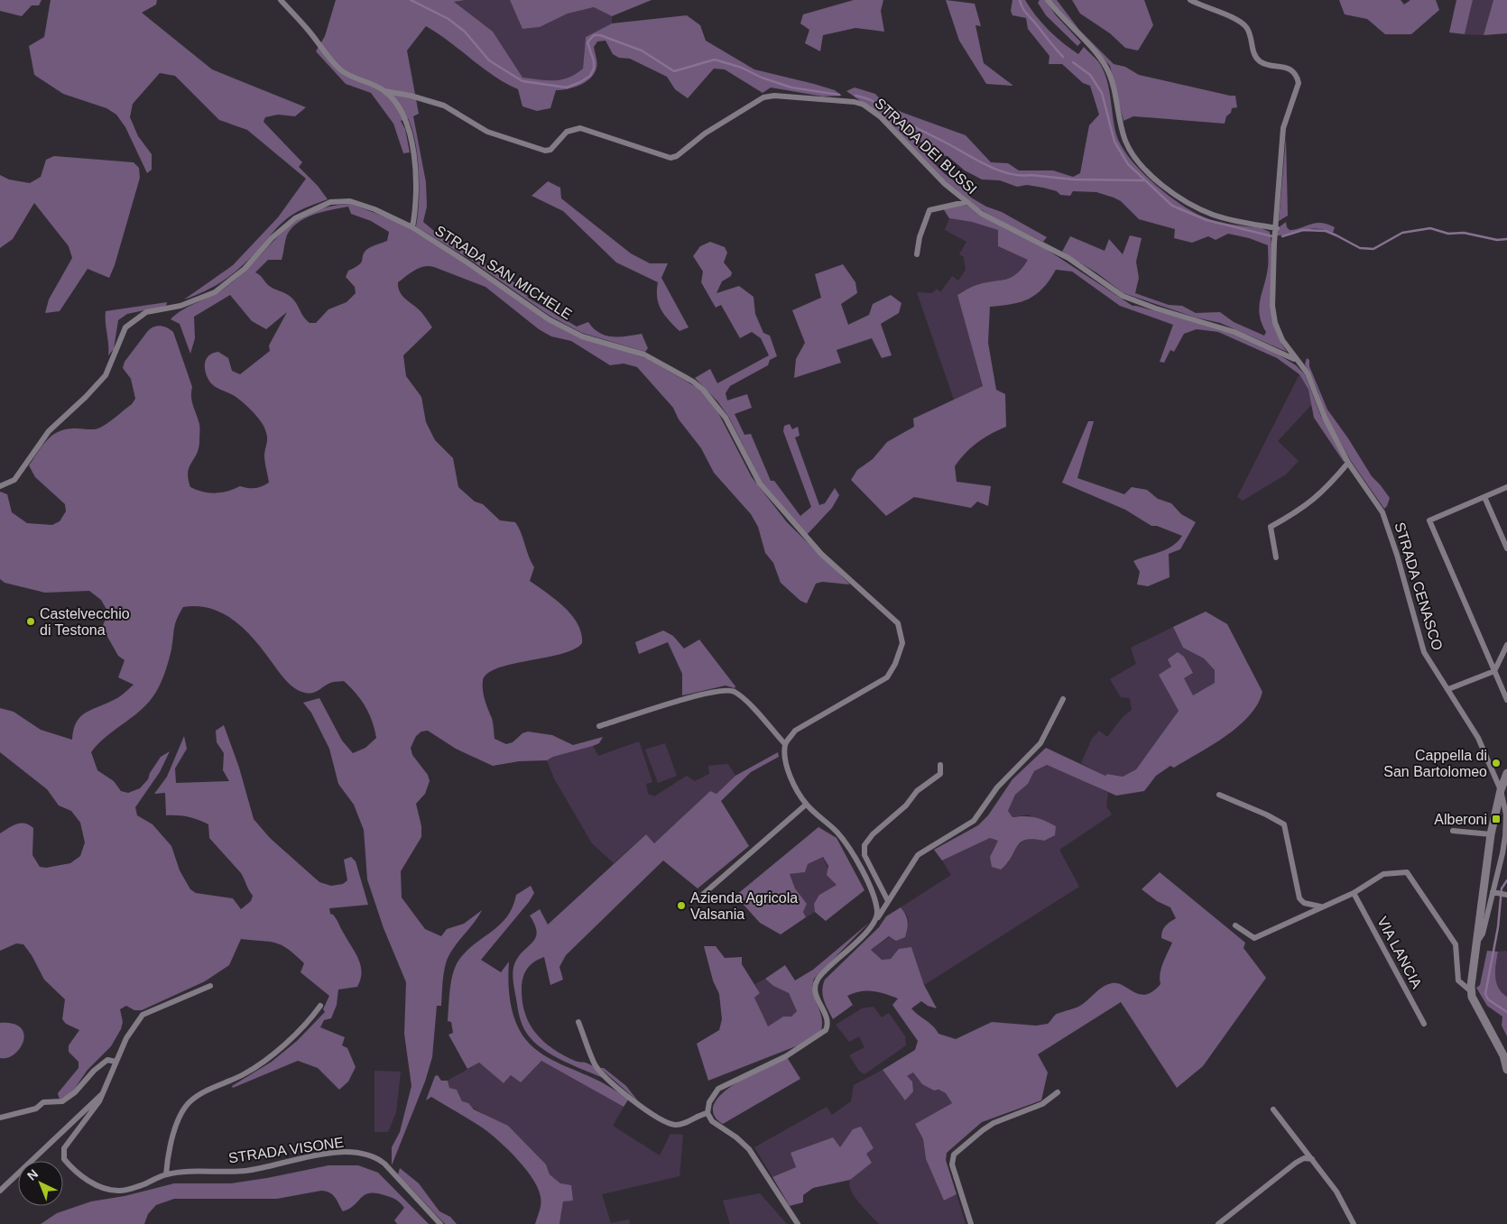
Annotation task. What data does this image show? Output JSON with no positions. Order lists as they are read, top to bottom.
{
  "streets": {
    "street": [
      "STRADA DEI BUSSI",
      "STRADA SAN MICHELE",
      "STRADA CENASCO",
      "VIA LANCIA",
      "STRADA VISONE"
    ]
  },
  "crossings": [
    ["STRADA DEI BUSSI", "STRADA SAN MICHELE"],
    ["STRADA DEI BUSSI", "STRADA CENASCO"]
  ],
  "places": {
    "other": ["Castelvecchio di Testona", "Cappella di San Bartolomeo", "Azienda Agricola Valsania"],
    "transit": ["Alberoni"]
  },
  "north": "top left"
}
